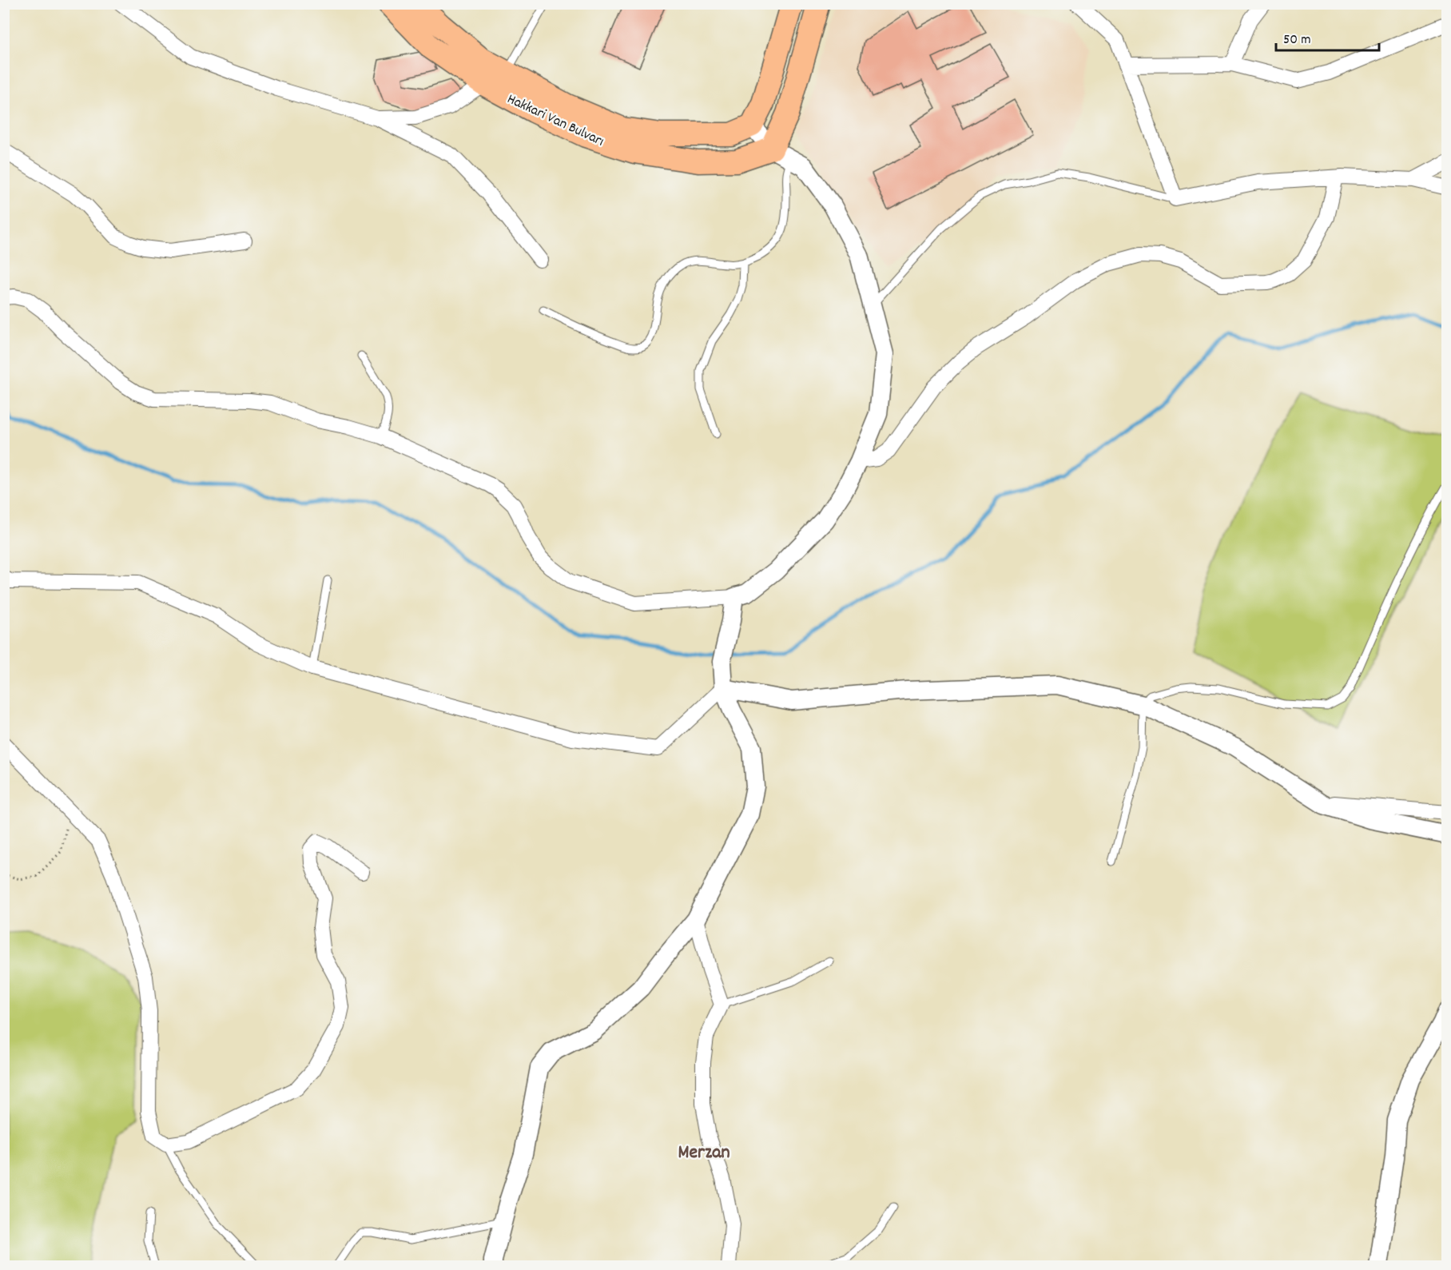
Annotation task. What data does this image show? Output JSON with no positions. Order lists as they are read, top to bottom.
{
  "streets": {
    "main road": ["Hakkari Van Bulvarı"]
  },
  "districts": ["Merzan"],
  "scale_bar": "50 m"
}
